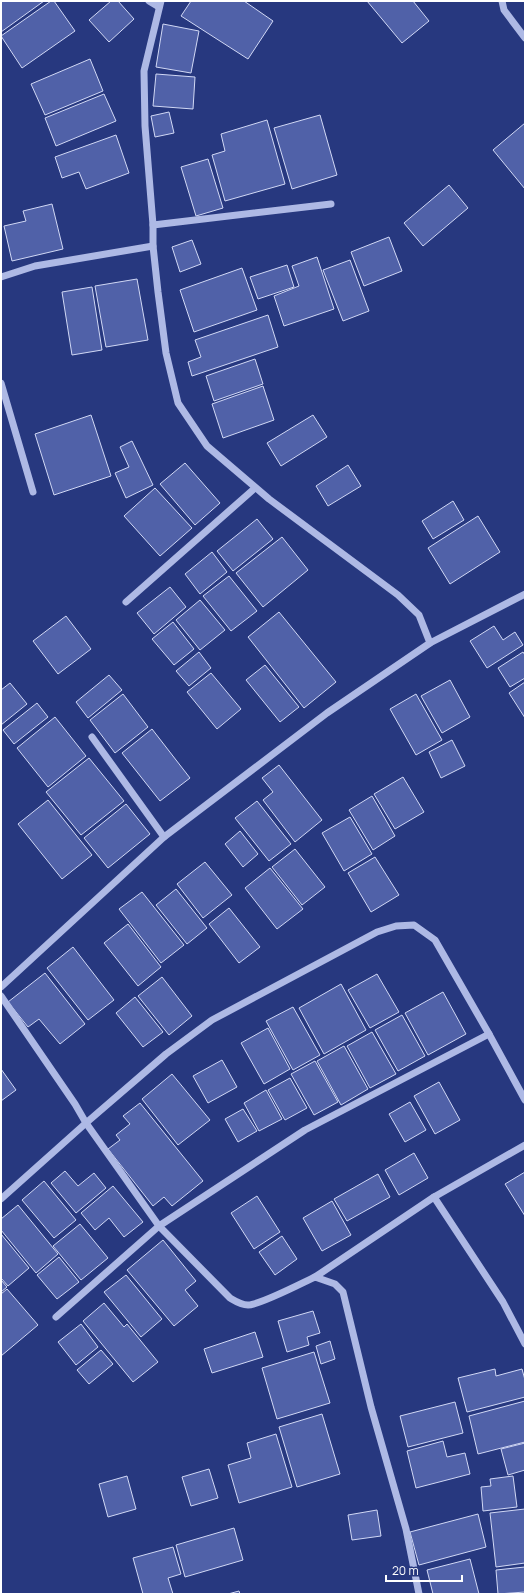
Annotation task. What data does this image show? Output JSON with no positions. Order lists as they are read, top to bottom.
{
  "scale_bar": "20 m"
}
